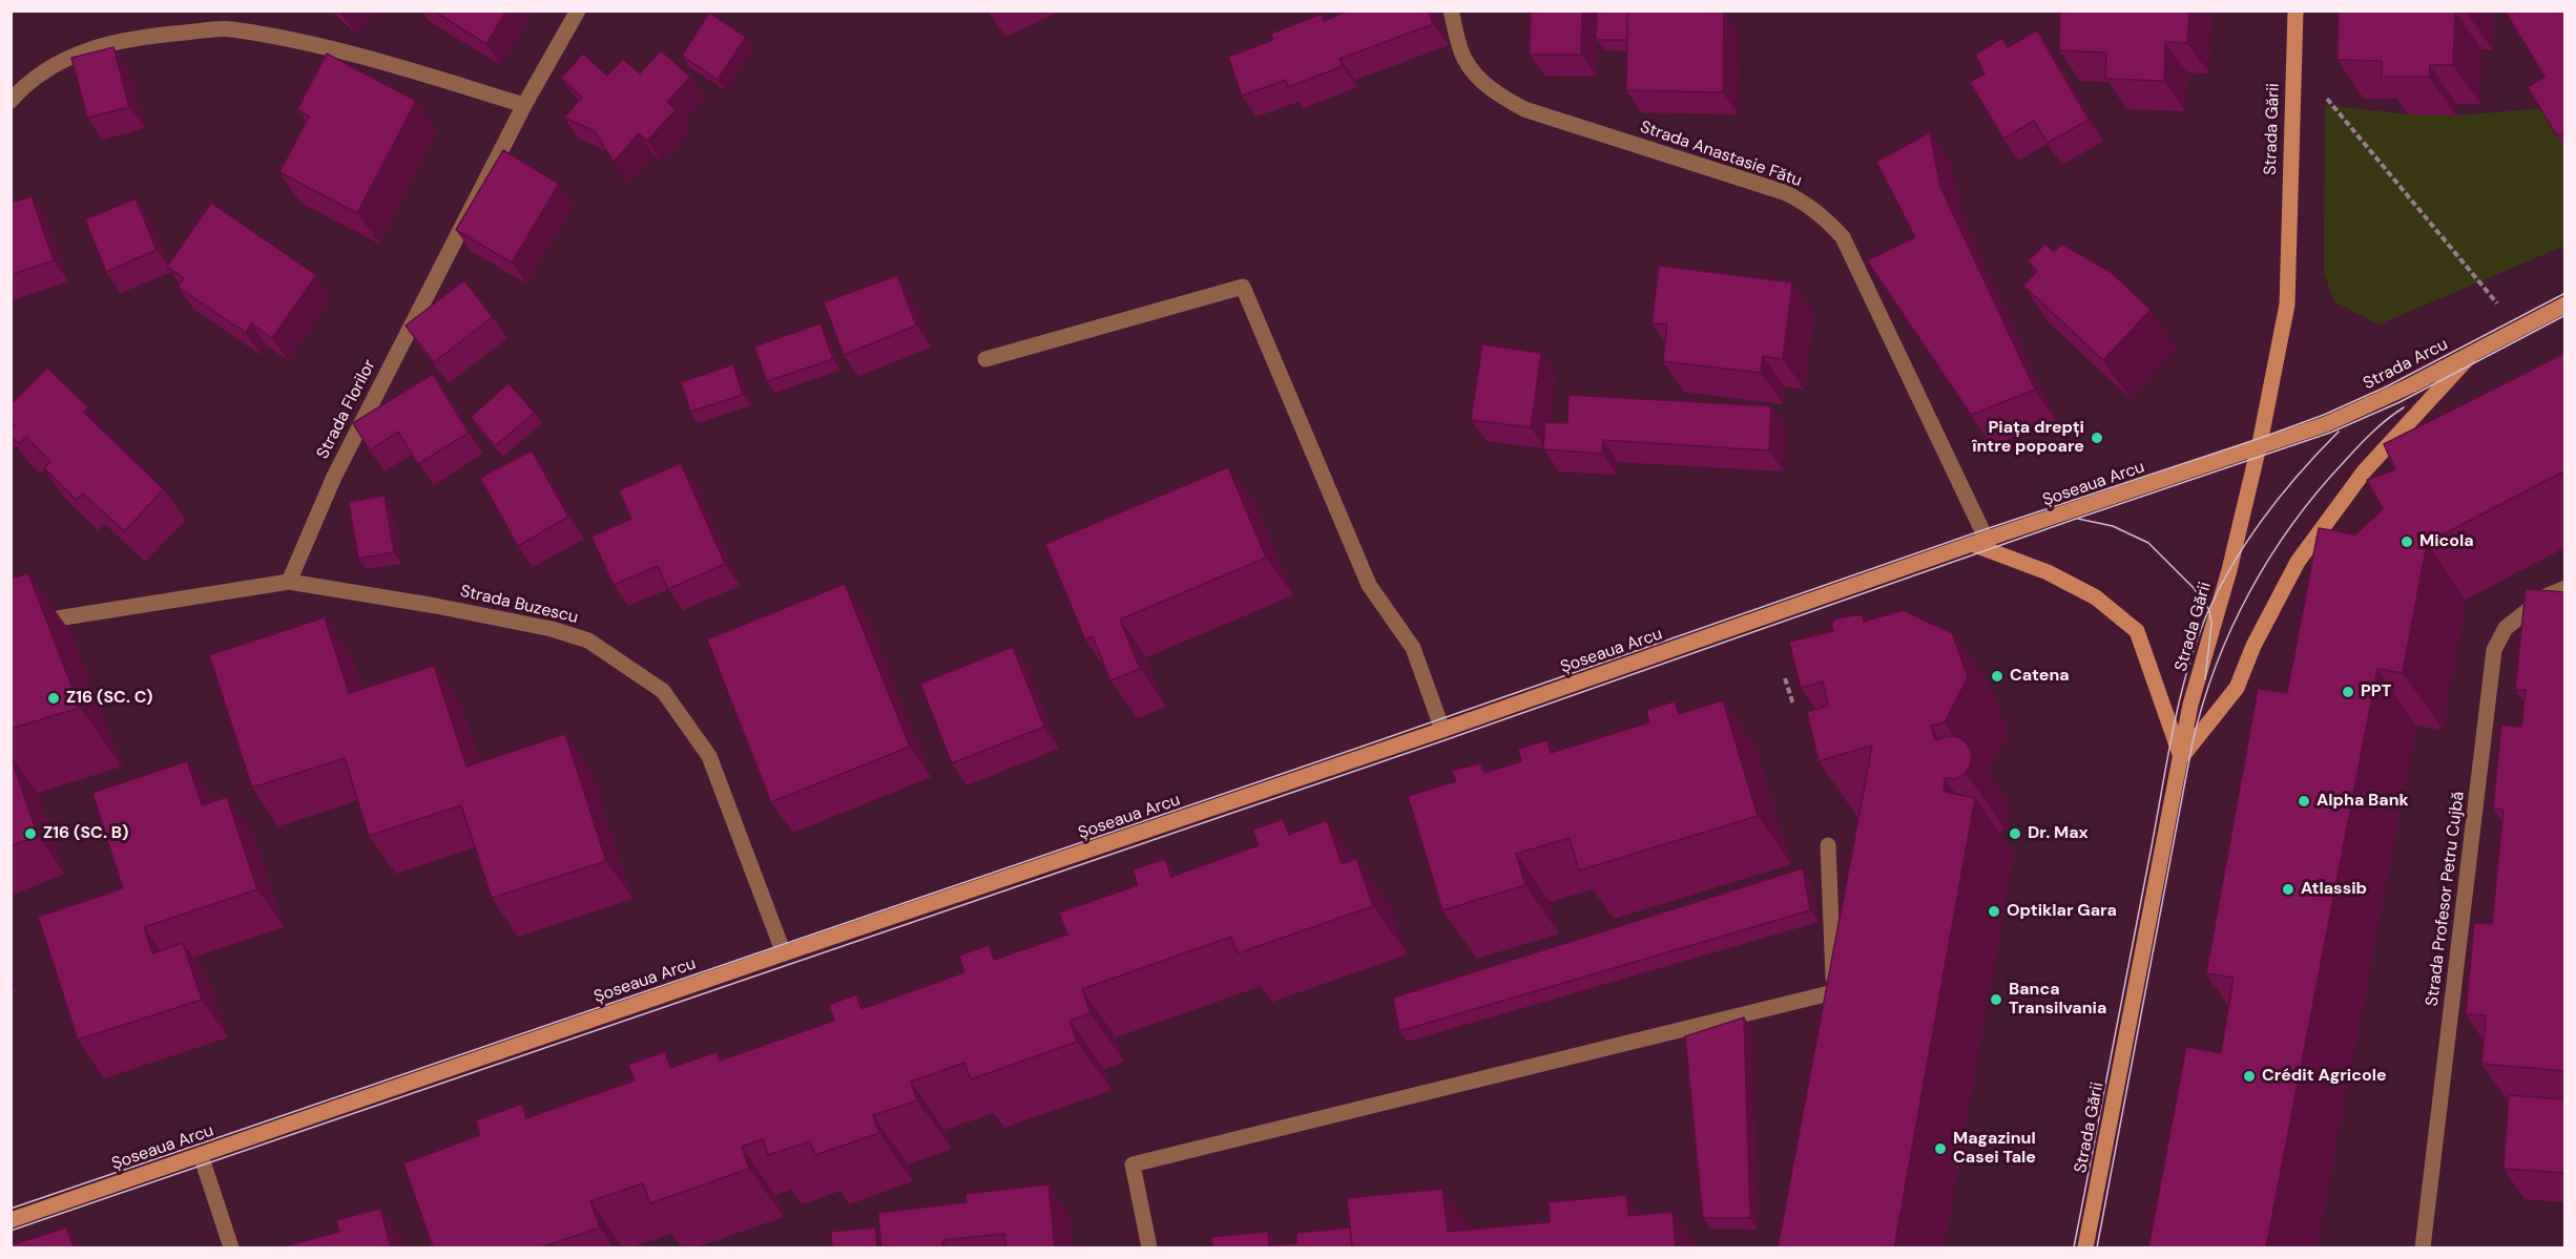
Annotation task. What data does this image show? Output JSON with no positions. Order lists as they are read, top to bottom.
{
  "streets": {
    "main road": ["Strada Gării", "Strada Arcu", "Șoseaua Arcu"],
    "street": [
      "Strada Anastasie Fătu",
      "Strada Florilor",
      "Strada Buzescu",
      "Strada Profesor Petru Cujbă"
    ]
  },
  "crossings": [
    ["Strada Gării", "Strada Arcu"],
    ["Strada Gării", "Șoseaua Arcu"],
    ["Strada Anastasie Fătu", "Șoseaua Arcu"],
    ["Strada Arcu", "Șoseaua Arcu"],
    ["Strada Florilor", "Strada Buzescu"],
    ["Șoseaua Arcu", "Strada Buzescu"]
  ],
  "places": [
    "Piața drepți între popoare",
    "Micola",
    "Catena",
    "PPT",
    "Z16 (SC. C)",
    "Alpha Bank",
    "Z16 (SC. B)",
    "Dr. Max",
    "Atlassib",
    "Optiklar Gara",
    "Banca Transilvania",
    "Crédit Agricole",
    "Magazinul Casei Tale"
  ]
}
